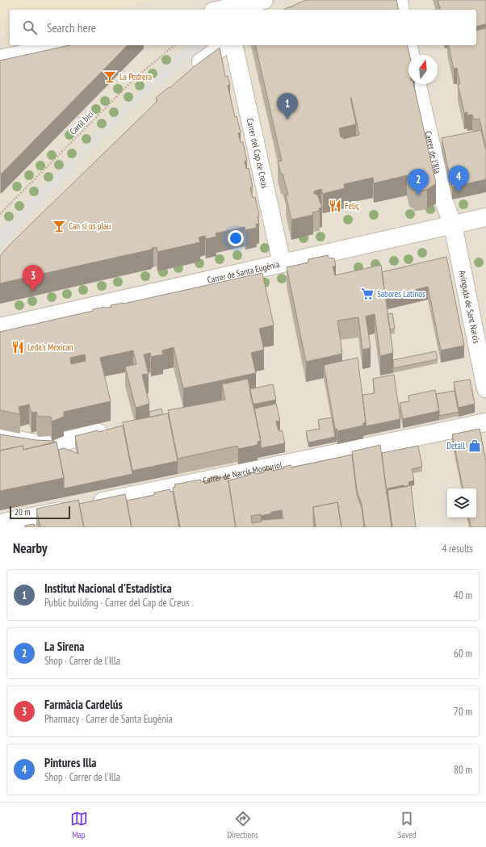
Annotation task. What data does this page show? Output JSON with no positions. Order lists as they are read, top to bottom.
{
  "streets": {
    "street": [
      "Carrer de l'Illa",
      "Carrer del Cap de Creus",
      "Carrer de Santa Eugènia",
      "Avinguda de Sant Narcís",
      "Carrer de Narcís Monturiol"
    ],
    "path": ["Carril bici"]
  },
  "crossings": [
    ["Carrer de l'Illa", "Carrer de Santa Eugènia"],
    ["Carrer de l'Illa", "Avinguda de Sant Narcís"],
    ["Carrer del Cap de Creus", "Carrer de Santa Eugènia"],
    ["Carrer de Santa Eugènia", "Avinguda de Sant Narcís"]
  ],
  "places": {
    "bar": ["La Pedrera", "Can si us plau"],
    "restaurant": ["Feliç", "Leda's Mexican"],
    "supermarket": ["Sabores Latinos"],
    "shop": ["Detall"]
  },
  "scale_bar": "20 m",
  "north": "top",
  "page": {
    "search": "Search here",
    "pins": [
      "1",
      "4",
      "2",
      "3"
    ],
    "scale": "20 m",
    "heading": ["Nearby", "4 results"],
    "list": [
      {
        "mark": "1",
        "name": "Institut Nacional d'Estadística",
        "note": "Public building · Carrer del Cap de Creus",
        "value": "40 m"
      },
      {
        "mark": "2",
        "name": "La Sirena",
        "note": "Shop · Carrer de l'Illa",
        "value": "60 m"
      },
      {
        "mark": "3",
        "name": "Farmàcia Cardelús",
        "note": "Pharmacy · Carrer de Santa Eugènia",
        "value": "70 m"
      },
      {
        "mark": "4",
        "name": "Pintures Illa",
        "note": "Shop · Carrer de l'Illa",
        "value": "80 m"
      }
    ],
    "nav": ["Map", "Directions", "Saved"]
  }
}
